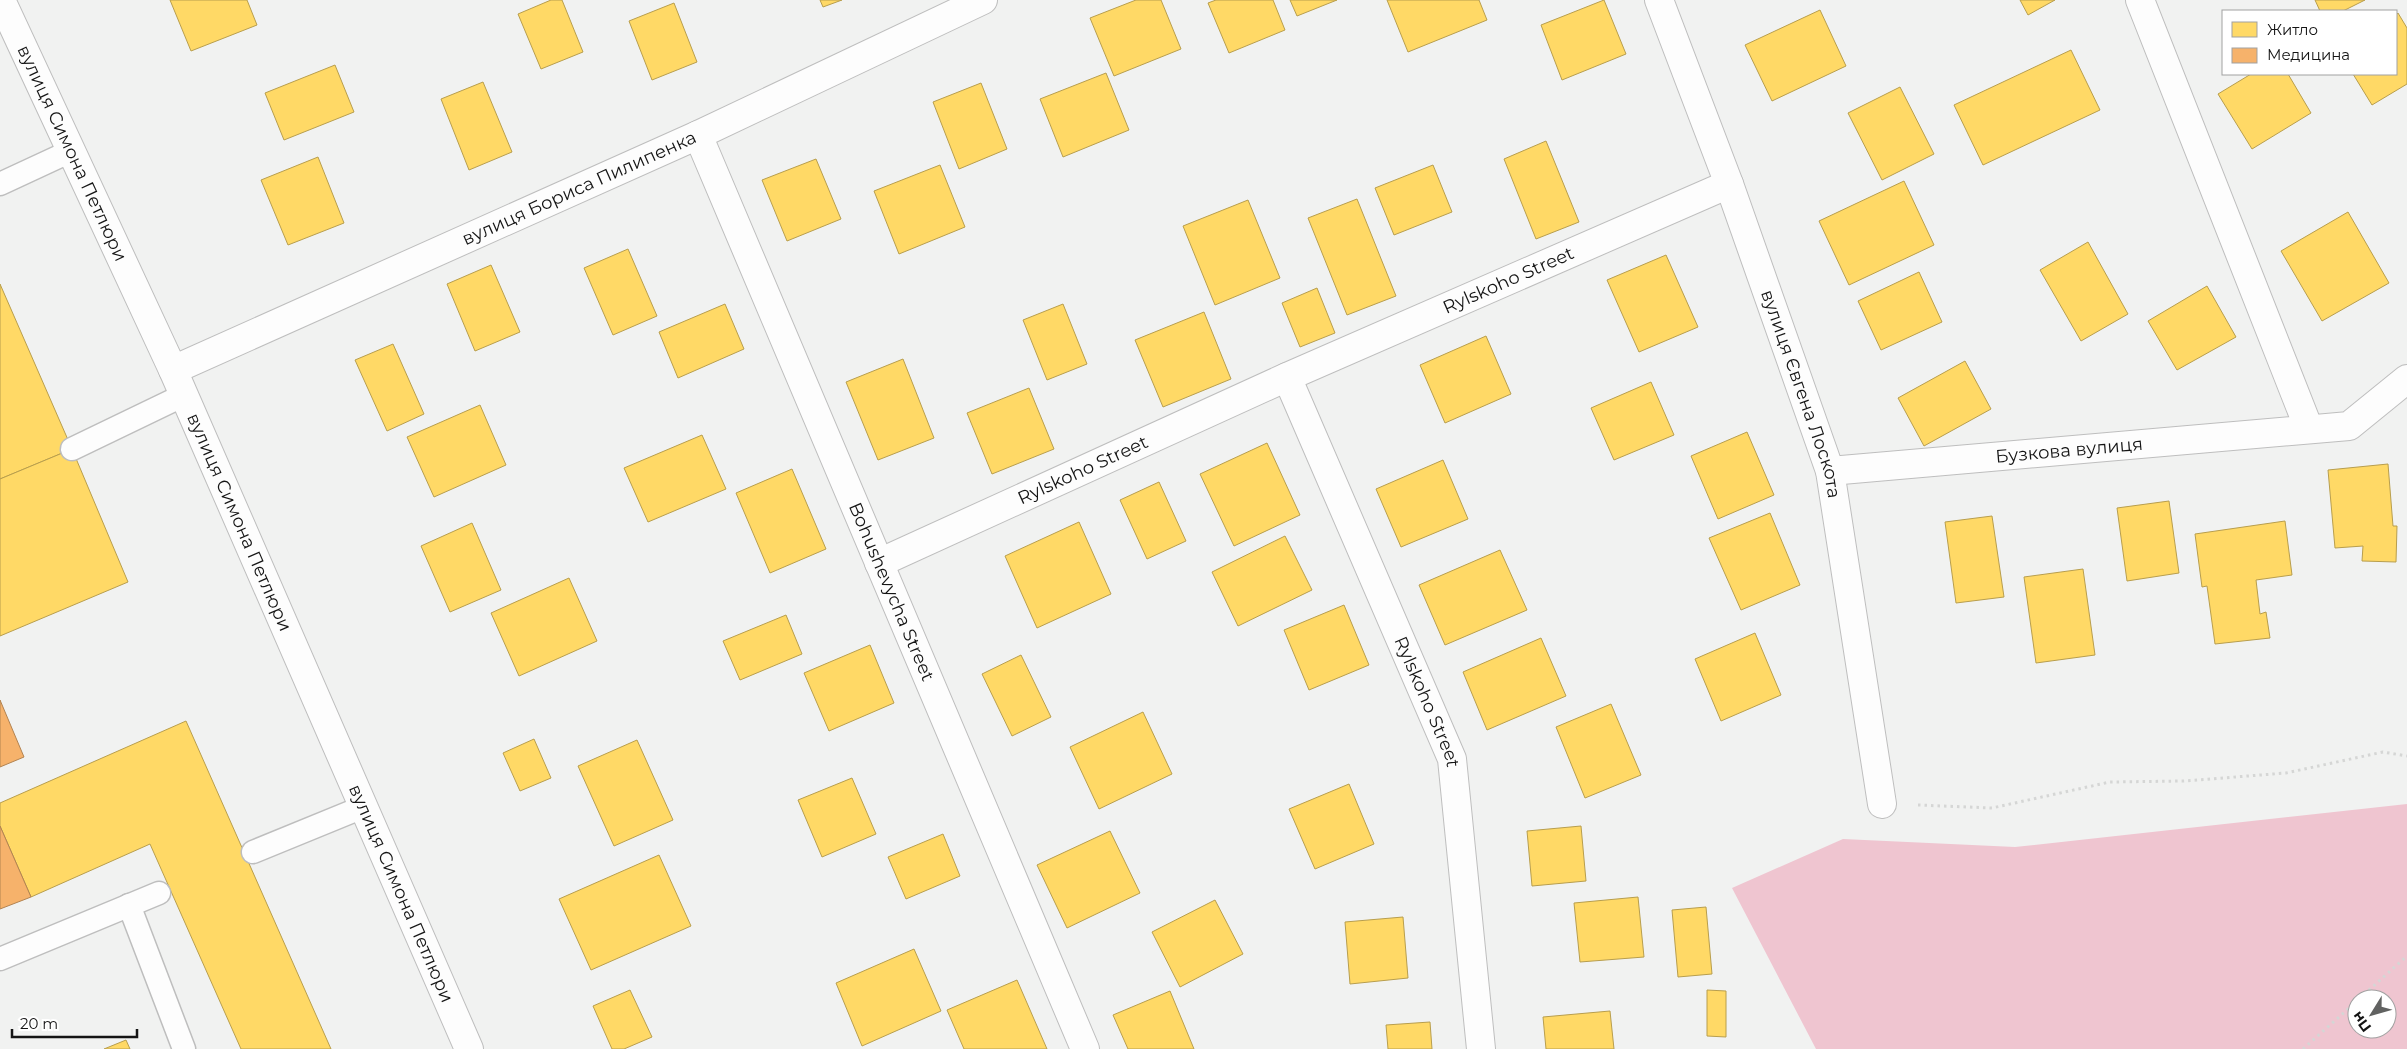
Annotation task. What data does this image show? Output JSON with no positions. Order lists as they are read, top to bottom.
{
  "streets": {
    "street": [
      "вулиця Симона Петлюри",
      "вулиця Бориса Пилипенка",
      "Rylskoho Street",
      "вулиця Євгена Лоскота",
      "Бузкова вулиця",
      "Bohushevycha Street"
    ]
  },
  "crossings": [
    ["вулиця Симона Петлюри", "вулиця Бориса Пилипенка"],
    ["вулиця Бориса Пилипенка", "Bohushevycha Street"],
    ["Rylskoho Street", "вулиця Євгена Лоскота"],
    ["Rylskoho Street", "Bohushevycha Street"],
    ["вулиця Євгена Лоскота", "Бузкова вулиця"]
  ],
  "legend": ["Житло", "Медицина"],
  "scale_bar": "20 m",
  "north": "bottom left"
}
